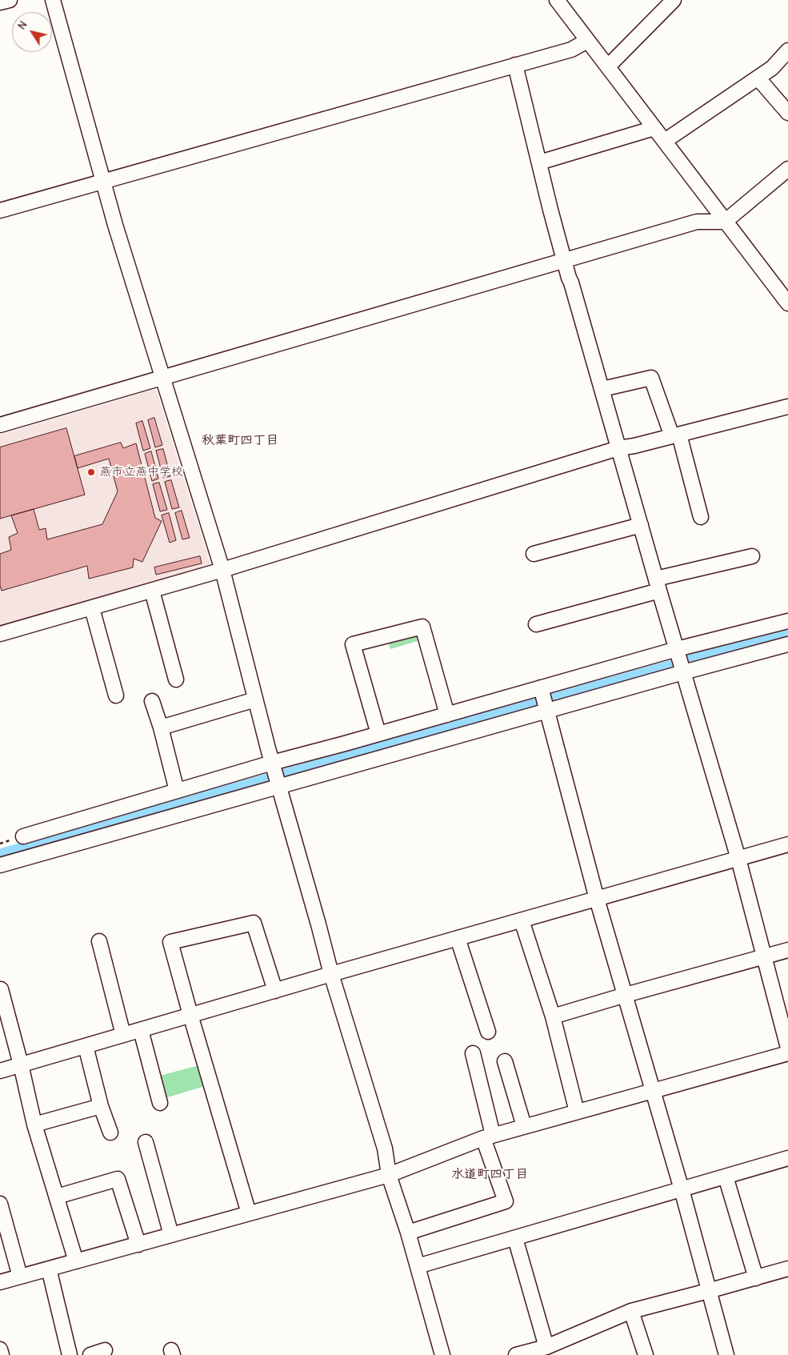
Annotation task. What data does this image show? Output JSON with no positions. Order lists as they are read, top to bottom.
{
  "districts": ["秋葉町四丁目", "水道町四丁目"],
  "places": ["燕市立燕中学校"],
  "north": "top left"
}
